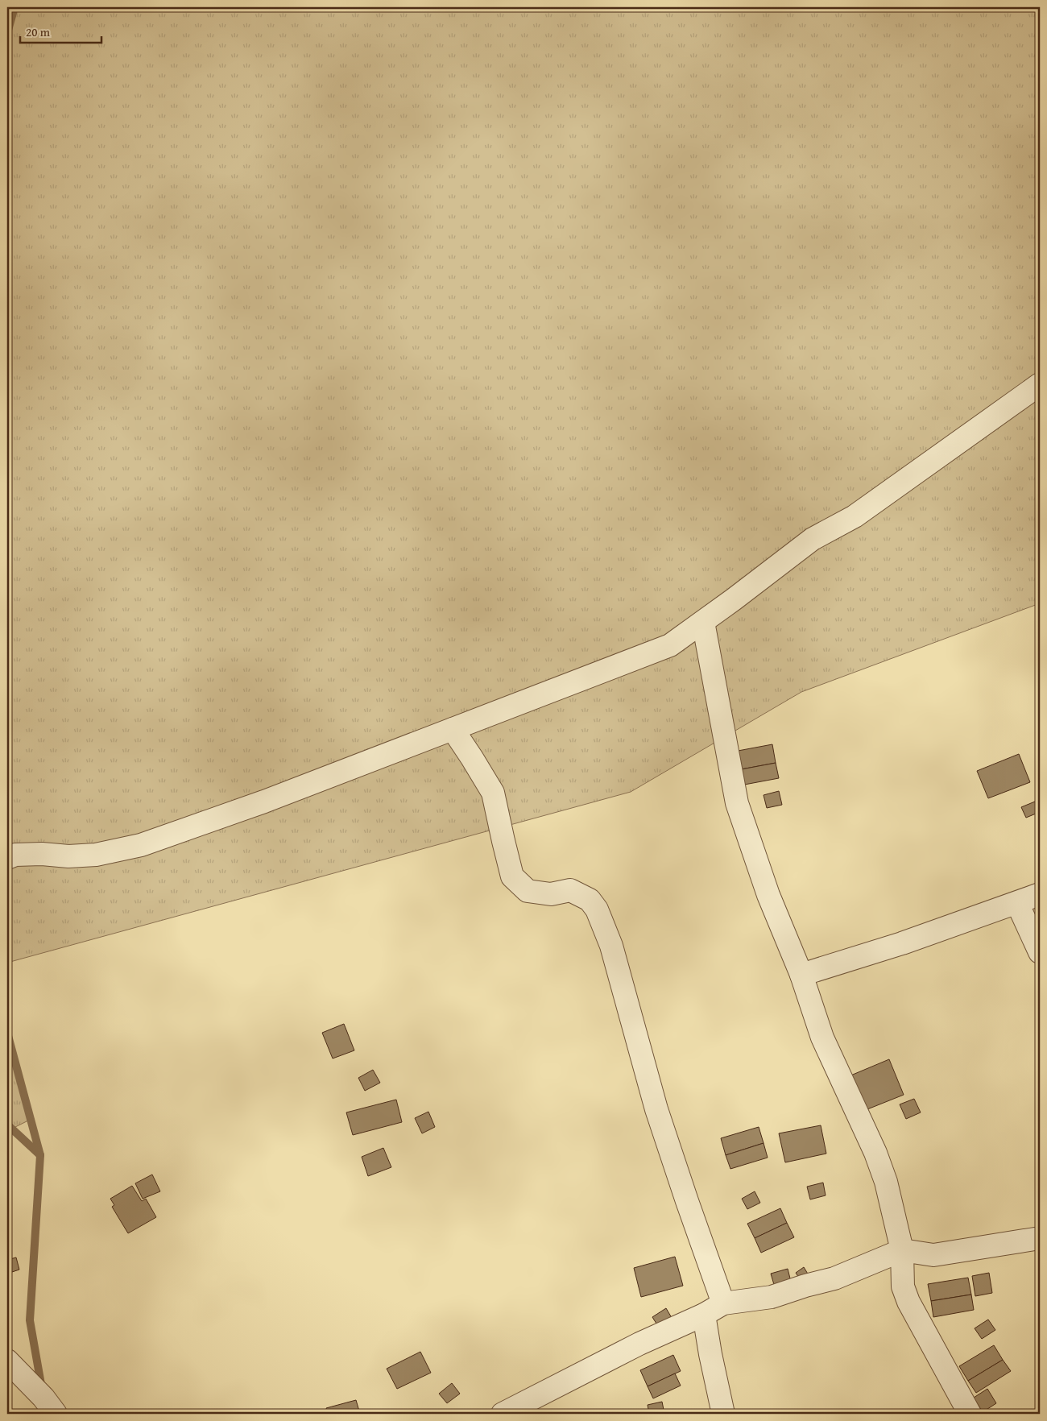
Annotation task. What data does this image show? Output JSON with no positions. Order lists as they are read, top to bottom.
{
  "scale_bar": "20 m"
}
